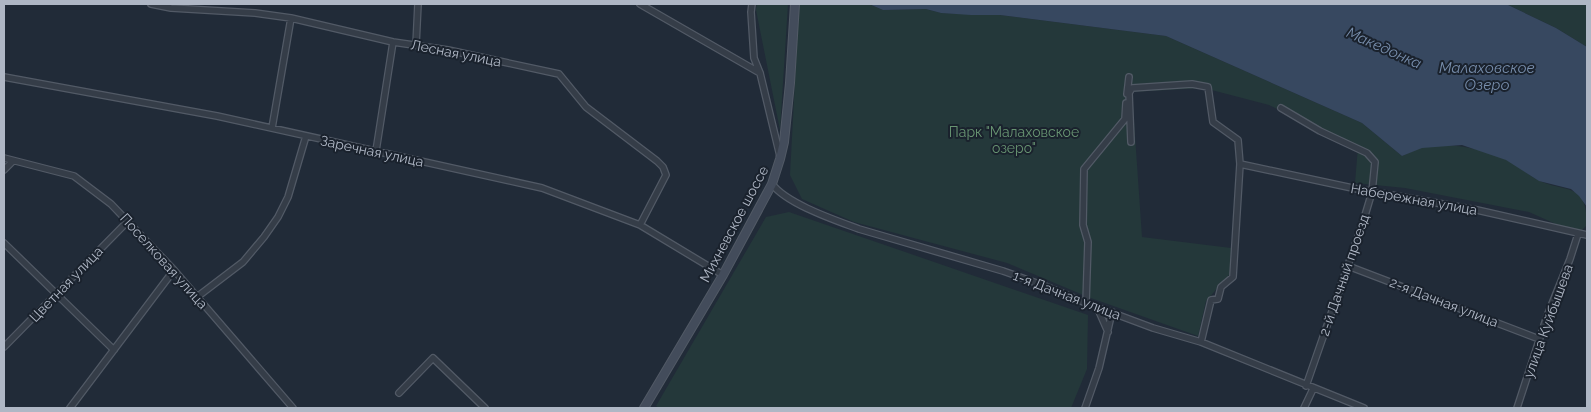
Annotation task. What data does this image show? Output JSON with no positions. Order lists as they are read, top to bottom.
{
  "streets": {
    "main road": ["Михневское шоссе"],
    "street": [
      "Лесная улица",
      "Заречная улица",
      "Набережная улица",
      "Поселковая улица",
      "2-й Дачный проезд",
      "Цветная улица",
      "1-я Дачная улица",
      "2-я Дачная улица",
      "улица Куйбышева"
    ]
  },
  "crossings": [
    ["Лесная улица", "Заречная улица"],
    ["Заречная улица", "Михневское шоссе"],
    ["Набережная улица", "2-й Дачный проезд"],
    ["Набережная улица", "улица Куйбышева"],
    ["Михневское шоссе", "1-я Дачная улица"],
    ["Поселковая улица", "Цветная улица"],
    ["2-й Дачный проезд", "1-я Дачная улица"],
    ["2-й Дачный проезд", "2-я Дачная улица"],
    ["2-я Дачная улица", "улица Куйбышева"]
  ],
  "water": ["Македонка", "Малаховское Озеро"],
  "parks": ["Парк \"Малаховское озеро\""]
}
